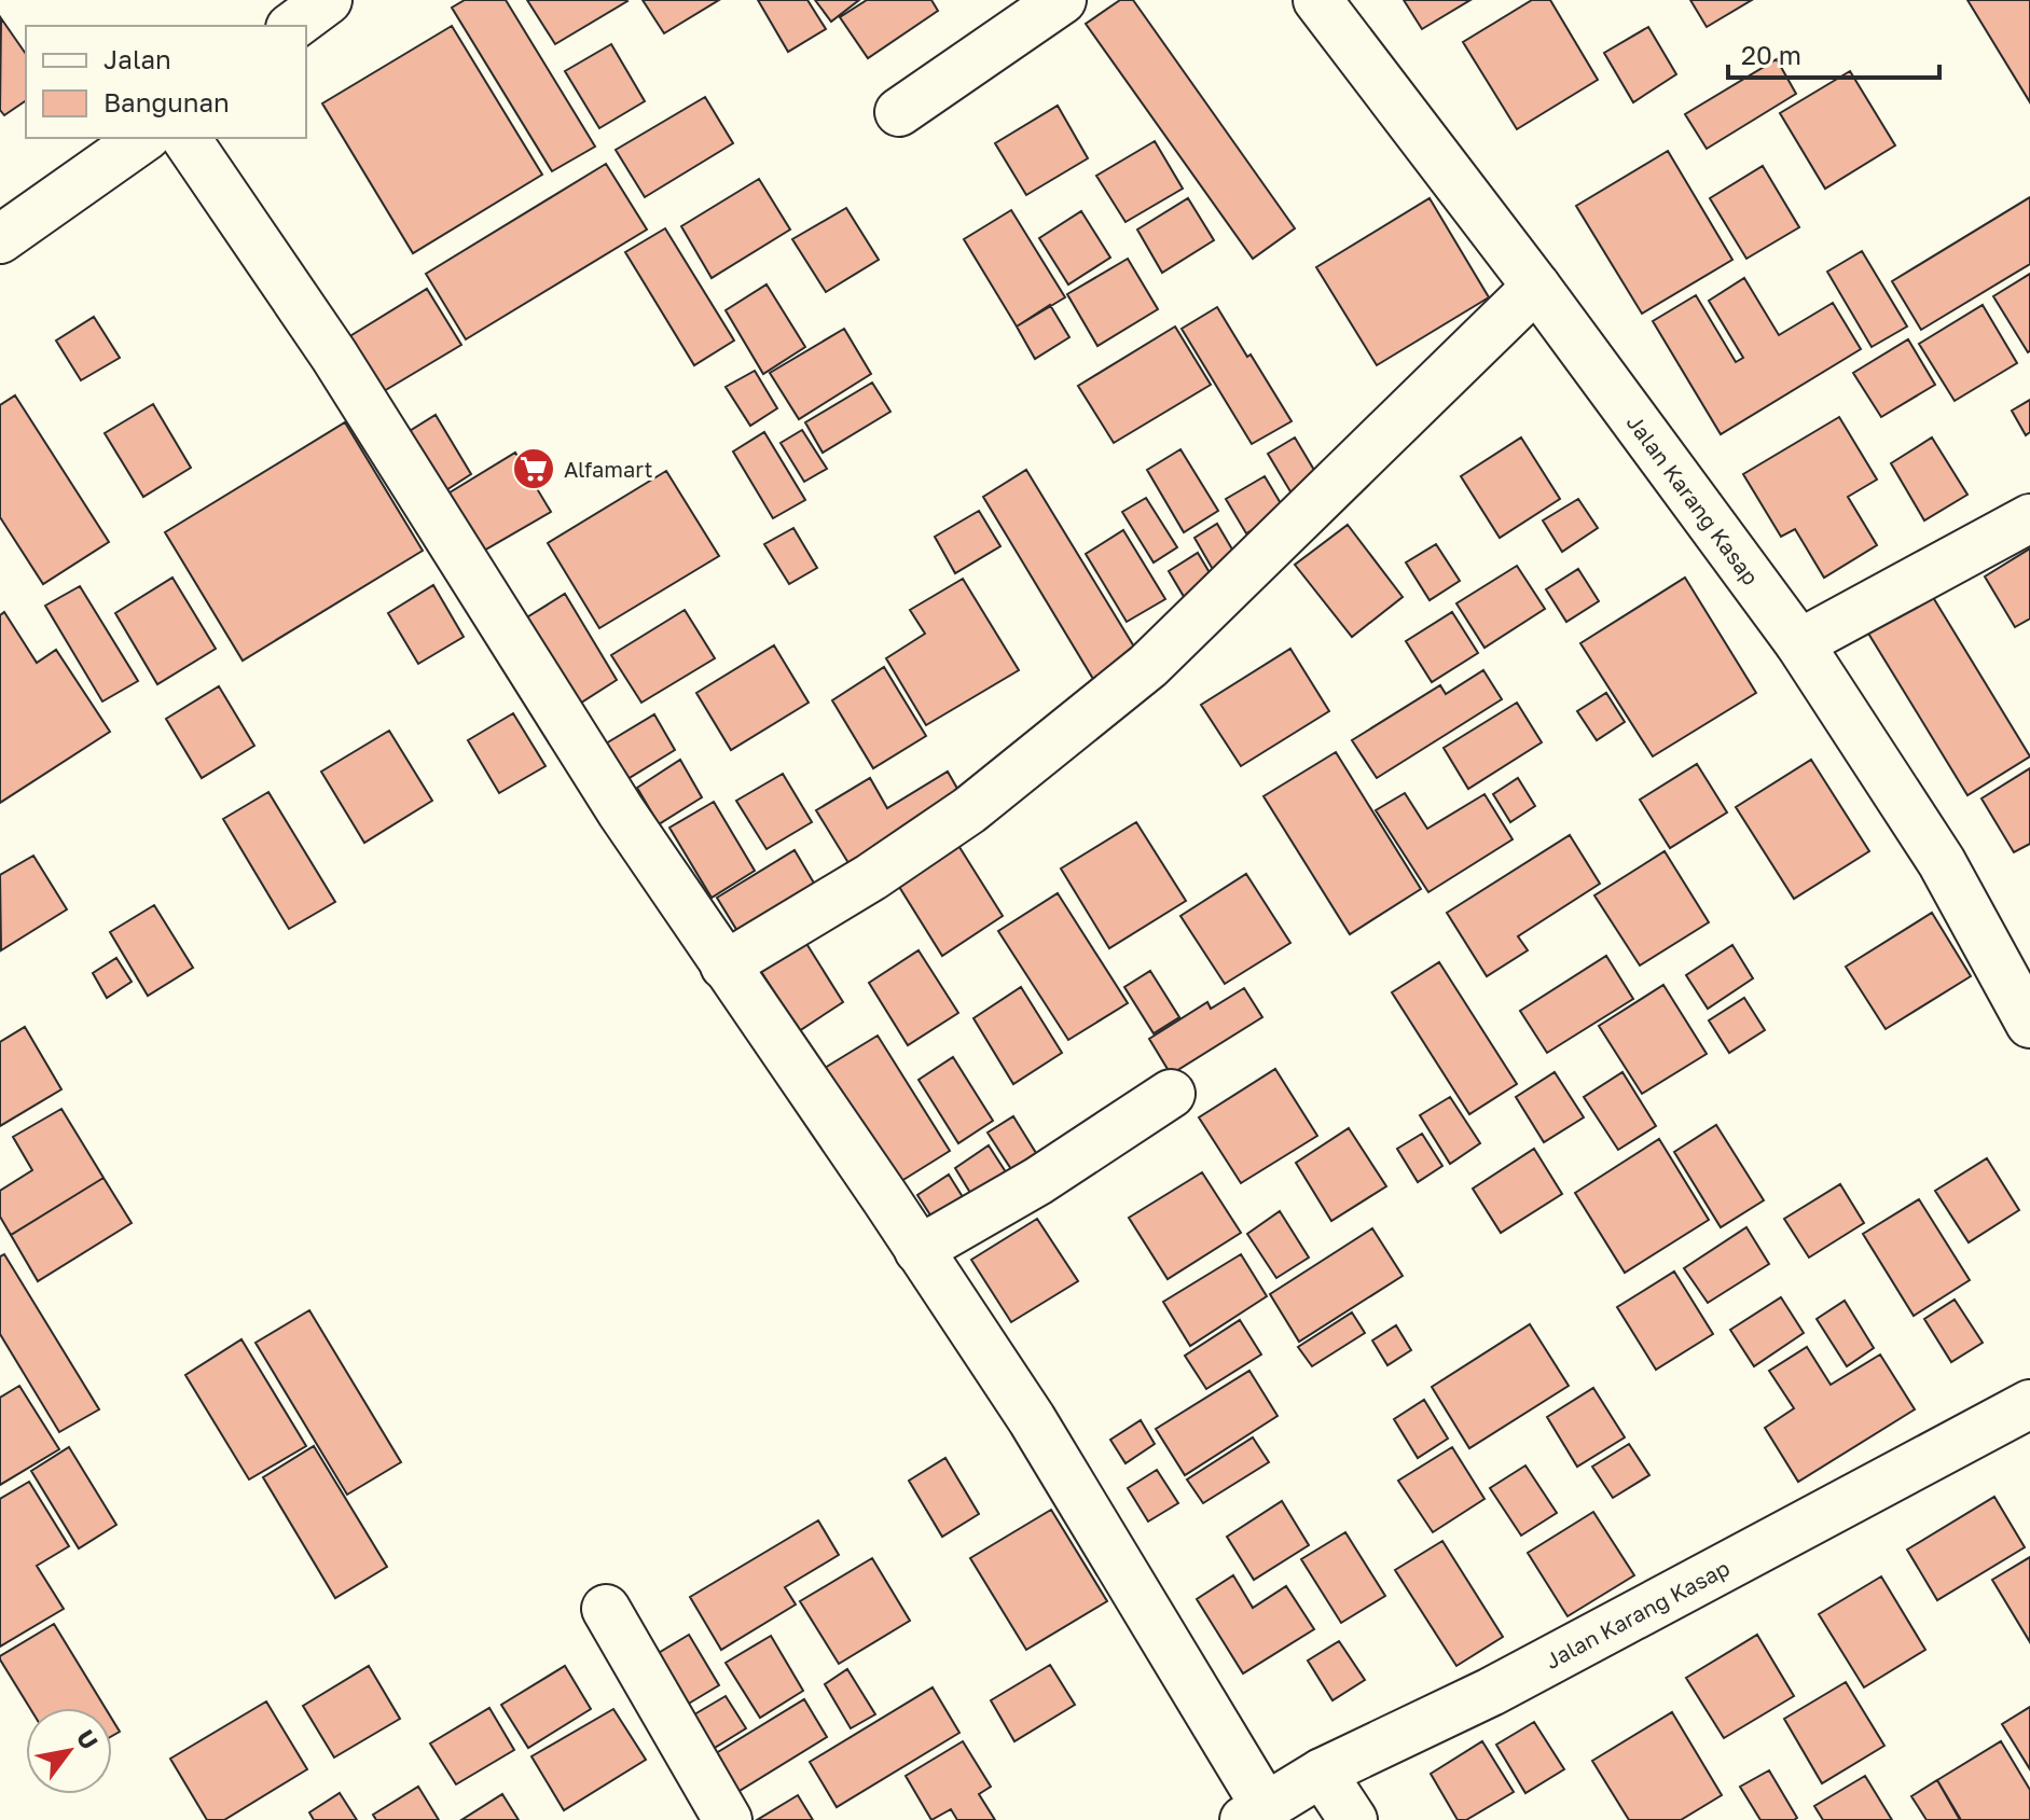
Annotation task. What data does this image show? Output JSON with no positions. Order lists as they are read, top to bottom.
{
  "streets": {
    "main road": ["Jalan Karang Kasap"]
  },
  "places": {
    "supermarket": ["Alfamart"]
  },
  "legend": ["Jalan", "Bangunan"],
  "scale_bar": "20 m",
  "north": "top right"
}
